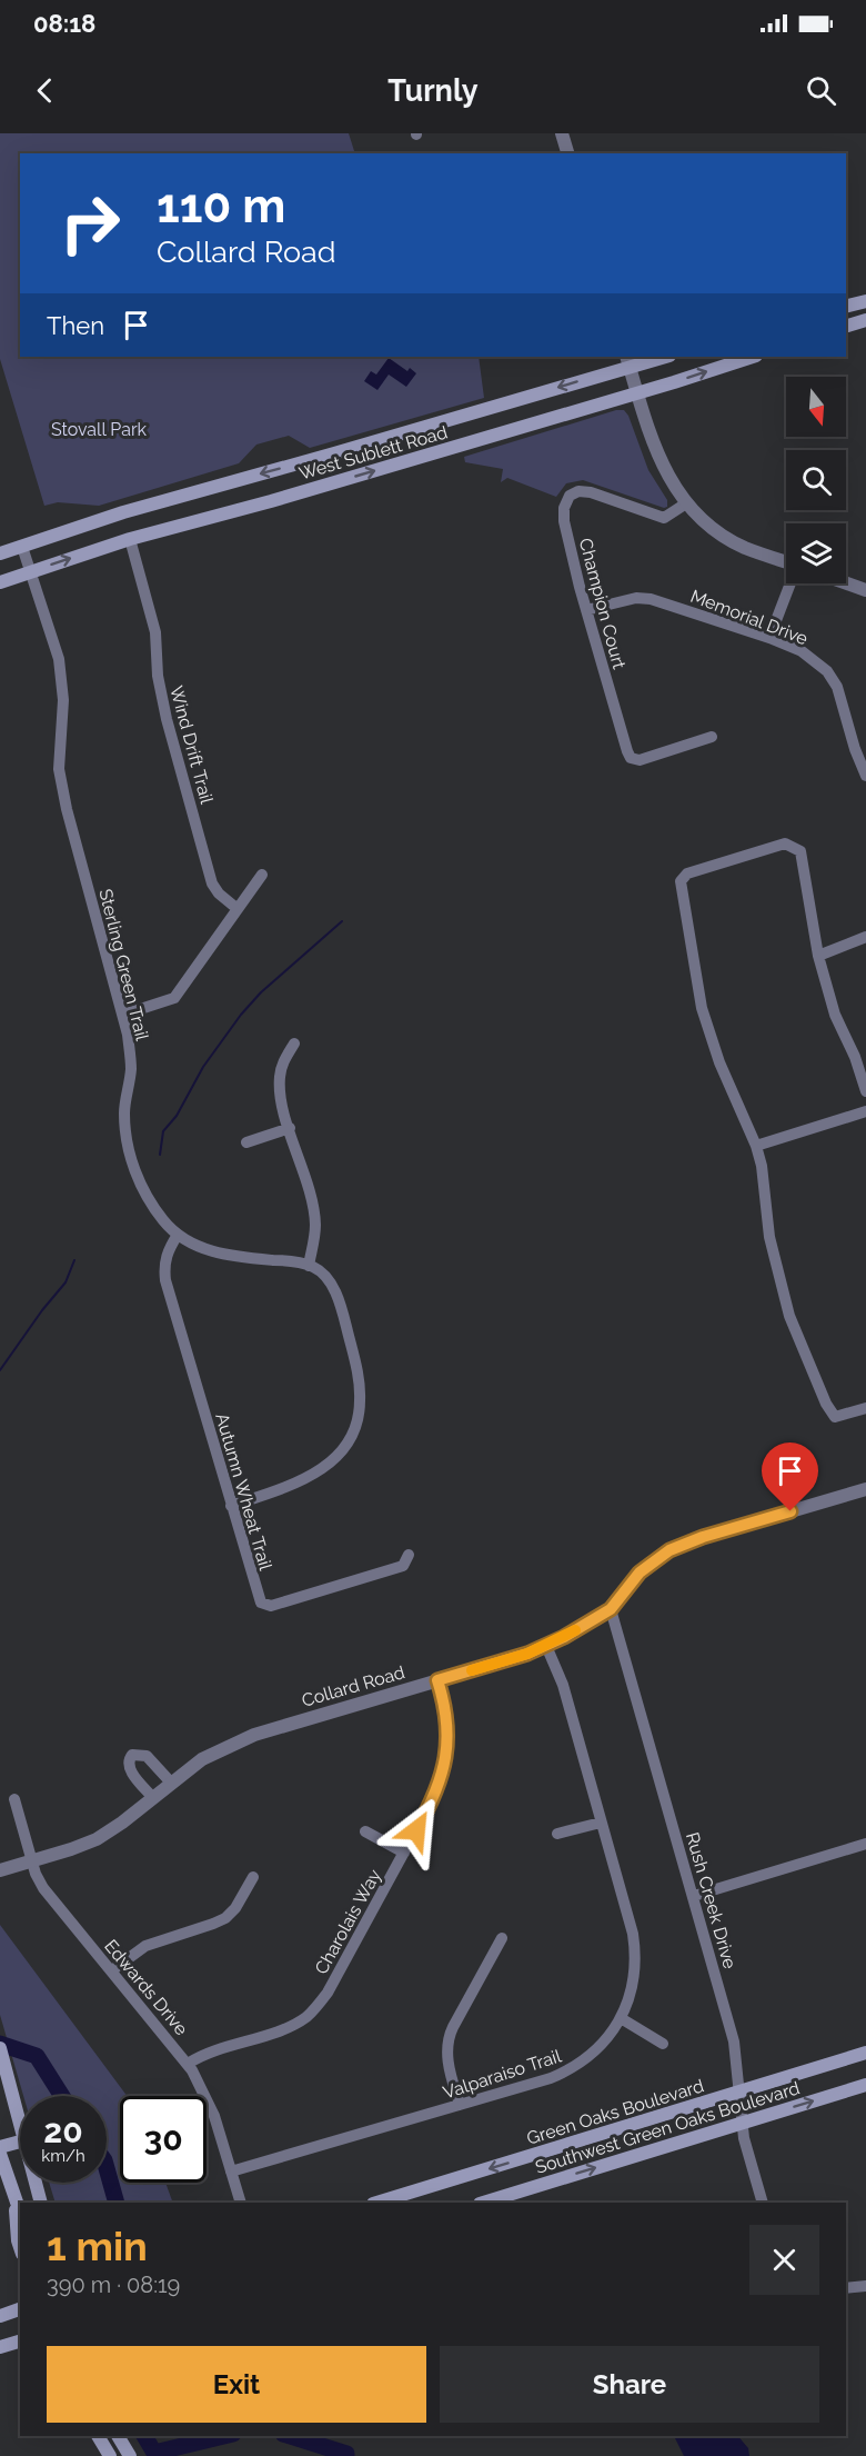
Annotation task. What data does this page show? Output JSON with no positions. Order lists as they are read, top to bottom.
{
  "streets": {
    "main road": ["West Sublett Road", "Green Oaks Boulevard", "Southwest Green Oaks Boulevard"],
    "street": [
      "Champion Court",
      "Memorial Drive",
      "Wind Drift Trail",
      "Sterling Green Trail",
      "Autumn Wheat Trail",
      "Collard Road",
      "Rush Creek Drive",
      "Charolais Way",
      "Edwards Drive",
      "Valparaiso Trail"
    ]
  },
  "crossings": [
    ["West Sublett Road", "Wind Drift Trail"],
    ["West Sublett Road", "Sterling Green Trail"],
    ["Champion Court", "Memorial Drive"],
    ["Sterling Green Trail", "Autumn Wheat Trail"],
    ["Collard Road", "Rush Creek Drive"],
    ["Collard Road", "Charolais Way"],
    ["Collard Road", "Edwards Drive"],
    ["Collard Road", "Valparaiso Trail"],
    ["Rush Creek Drive", "Green Oaks Boulevard"],
    ["Rush Creek Drive", "Southwest Green Oaks Boulevard"],
    ["Charolais Way", "Edwards Drive"],
    ["Edwards Drive", "Valparaiso Trail"]
  ],
  "one_way": ["Green Oaks Boulevard", "Southwest Green Oaks Boulevard"],
  "parks": ["Stovall Park"],
  "north": "bottom",
  "page": {
    "status": "08:18",
    "header": "Turnly",
    "turn": ["110 m", "Collard Road"],
    "then": "Then",
    "speed": "20 km/h",
    "limit": "30",
    "heading": ["1 min", "390 m · 08:19"],
    "buttons": ["Exit", "Share"]
  }
}
